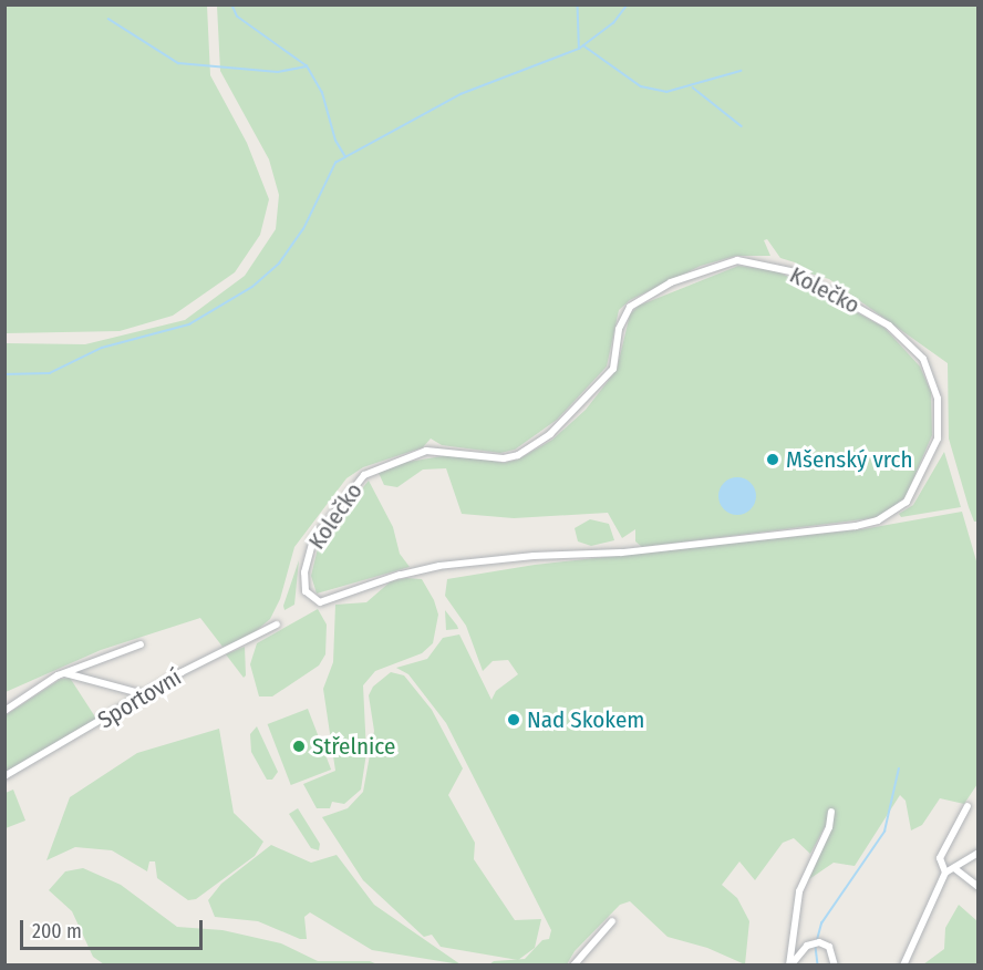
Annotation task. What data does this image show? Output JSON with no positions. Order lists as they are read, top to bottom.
{
  "streets": {
    "street": ["Kolečko", "Sportovní"]
  },
  "places": ["Mšenský vrch", "Nad Skokem", "Střelnice"],
  "scale_bar": "200 m"
}
